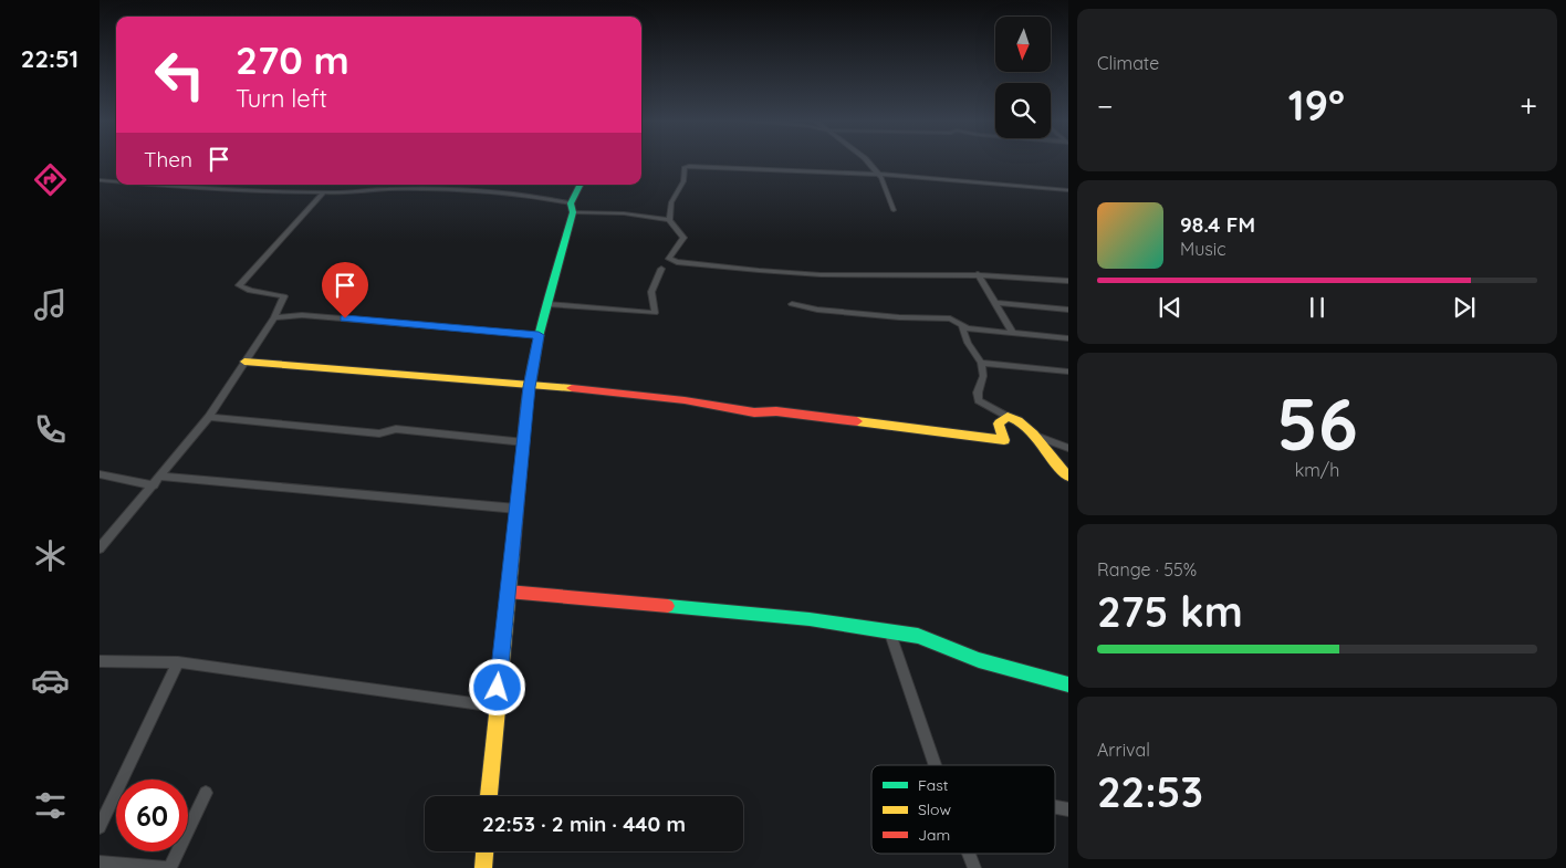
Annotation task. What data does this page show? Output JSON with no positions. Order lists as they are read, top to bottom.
{
  "legend": ["Fast", "Slow", "Jam"],
  "north": "bottom",
  "page": {
    "tabs": "22:51",
    "tile": [
      "Climate",
      ["56", "km/h"],
      ["Range · 55%", "275 km"],
      ["Arrival", "22:53"]
    ],
    "turn": ["270 m", "Turn left"],
    "heat": ["−", "19°", "+"],
    "then": "Then",
    "song": ["98.4 FM", "Music"],
    "limit": "60",
    "trip": "22:53 · 2 min · 440 m"
  }
}
